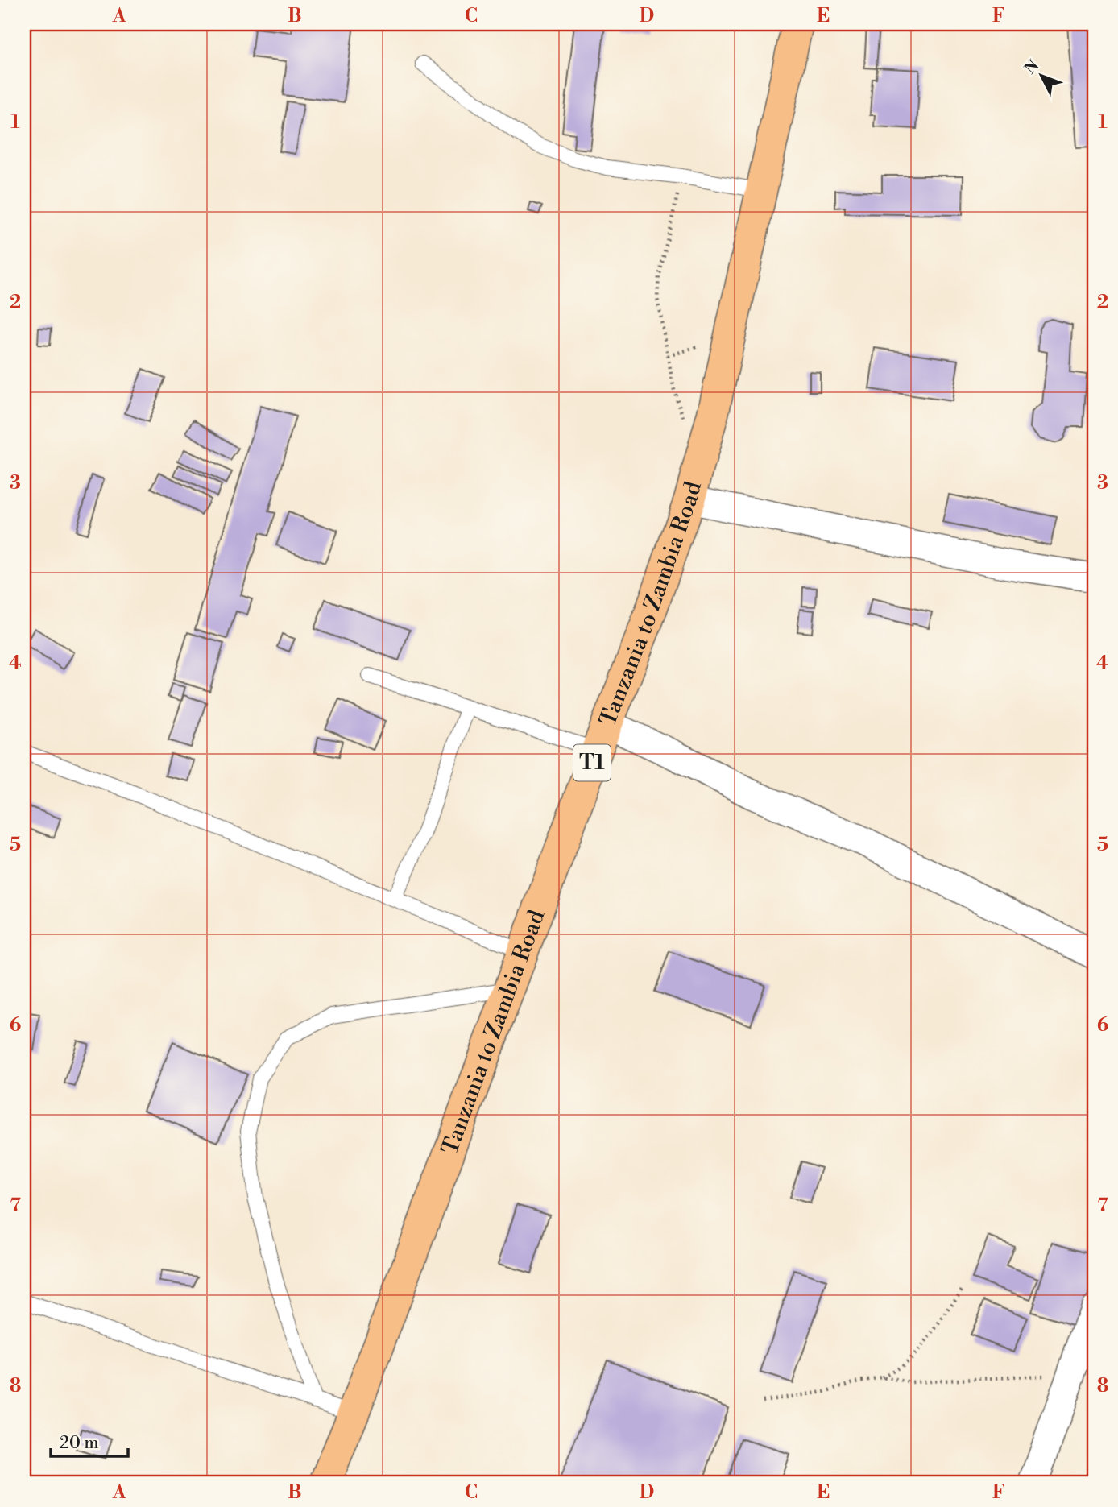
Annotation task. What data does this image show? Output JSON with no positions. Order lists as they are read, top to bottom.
{
  "streets": {
    "highway": ["Tanzania to Zambia Road", "T1"]
  },
  "scale_bar": "20 m",
  "north": "top left",
  "grid": {
    "columns": [
      "A",
      "B",
      "C",
      "D",
      "E",
      "F"
    ],
    "rows": [
      "1",
      "2",
      "3",
      "4",
      "5",
      "6",
      "7",
      "8"
    ]
  }
}
